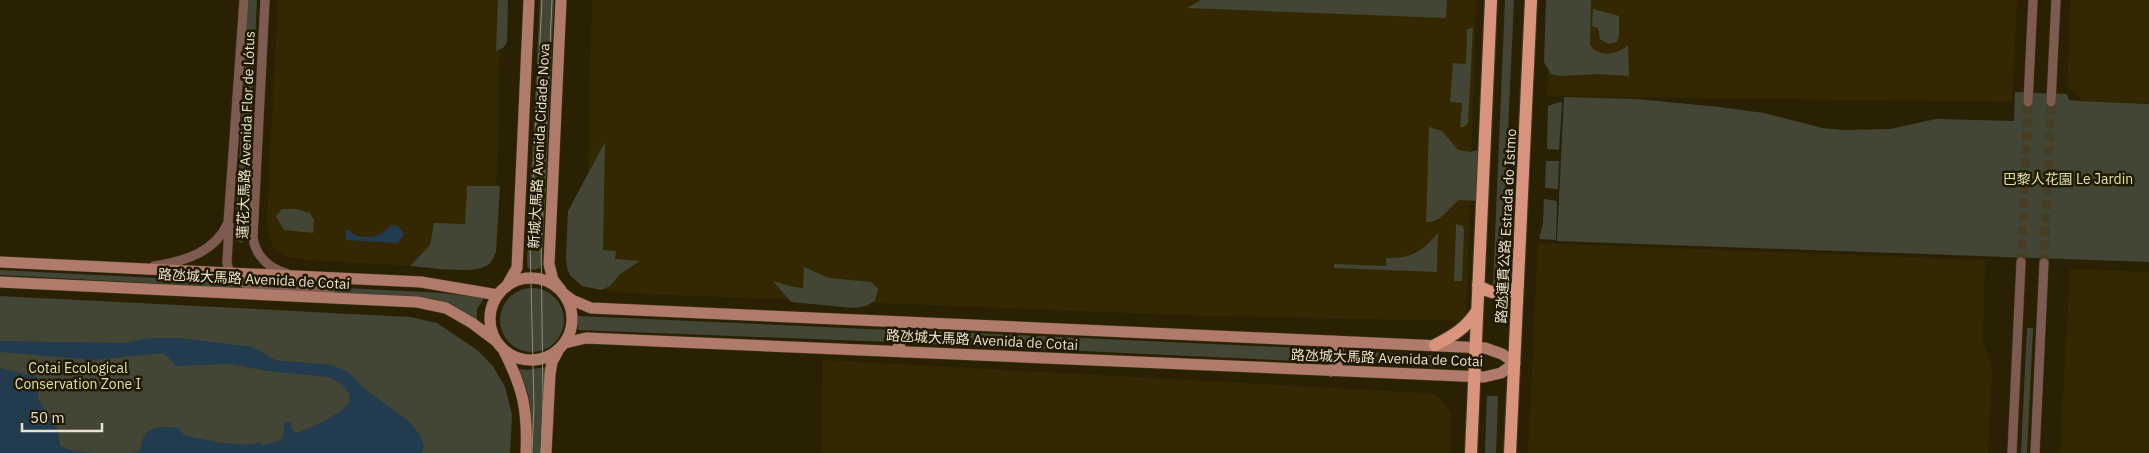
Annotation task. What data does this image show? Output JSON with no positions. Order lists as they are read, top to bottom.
{
  "streets": {
    "main road": ["路氹連貫公路 Estrada do Istmo"],
    "street": ["蓮花大馬路 Avenida Flor de Lótus", "新城大馬路 Avenida Cidade Nova", "路氹城大馬路 Avenida de Cotai"]
  },
  "crossings": [
    ["蓮花大馬路 Avenida Flor de Lótus", "路氹城大馬路 Avenida de Cotai"],
    ["新城大馬路 Avenida Cidade Nova", "路氹城大馬路 Avenida de Cotai"],
    ["路氹連貫公路 Estrada do Istmo", "路氹城大馬路 Avenida de Cotai"]
  ],
  "parks": ["巴黎人花園 Le Jardin", "Cotai Ecological Conservation Zone I"],
  "scale_bar": "50 m"
}
